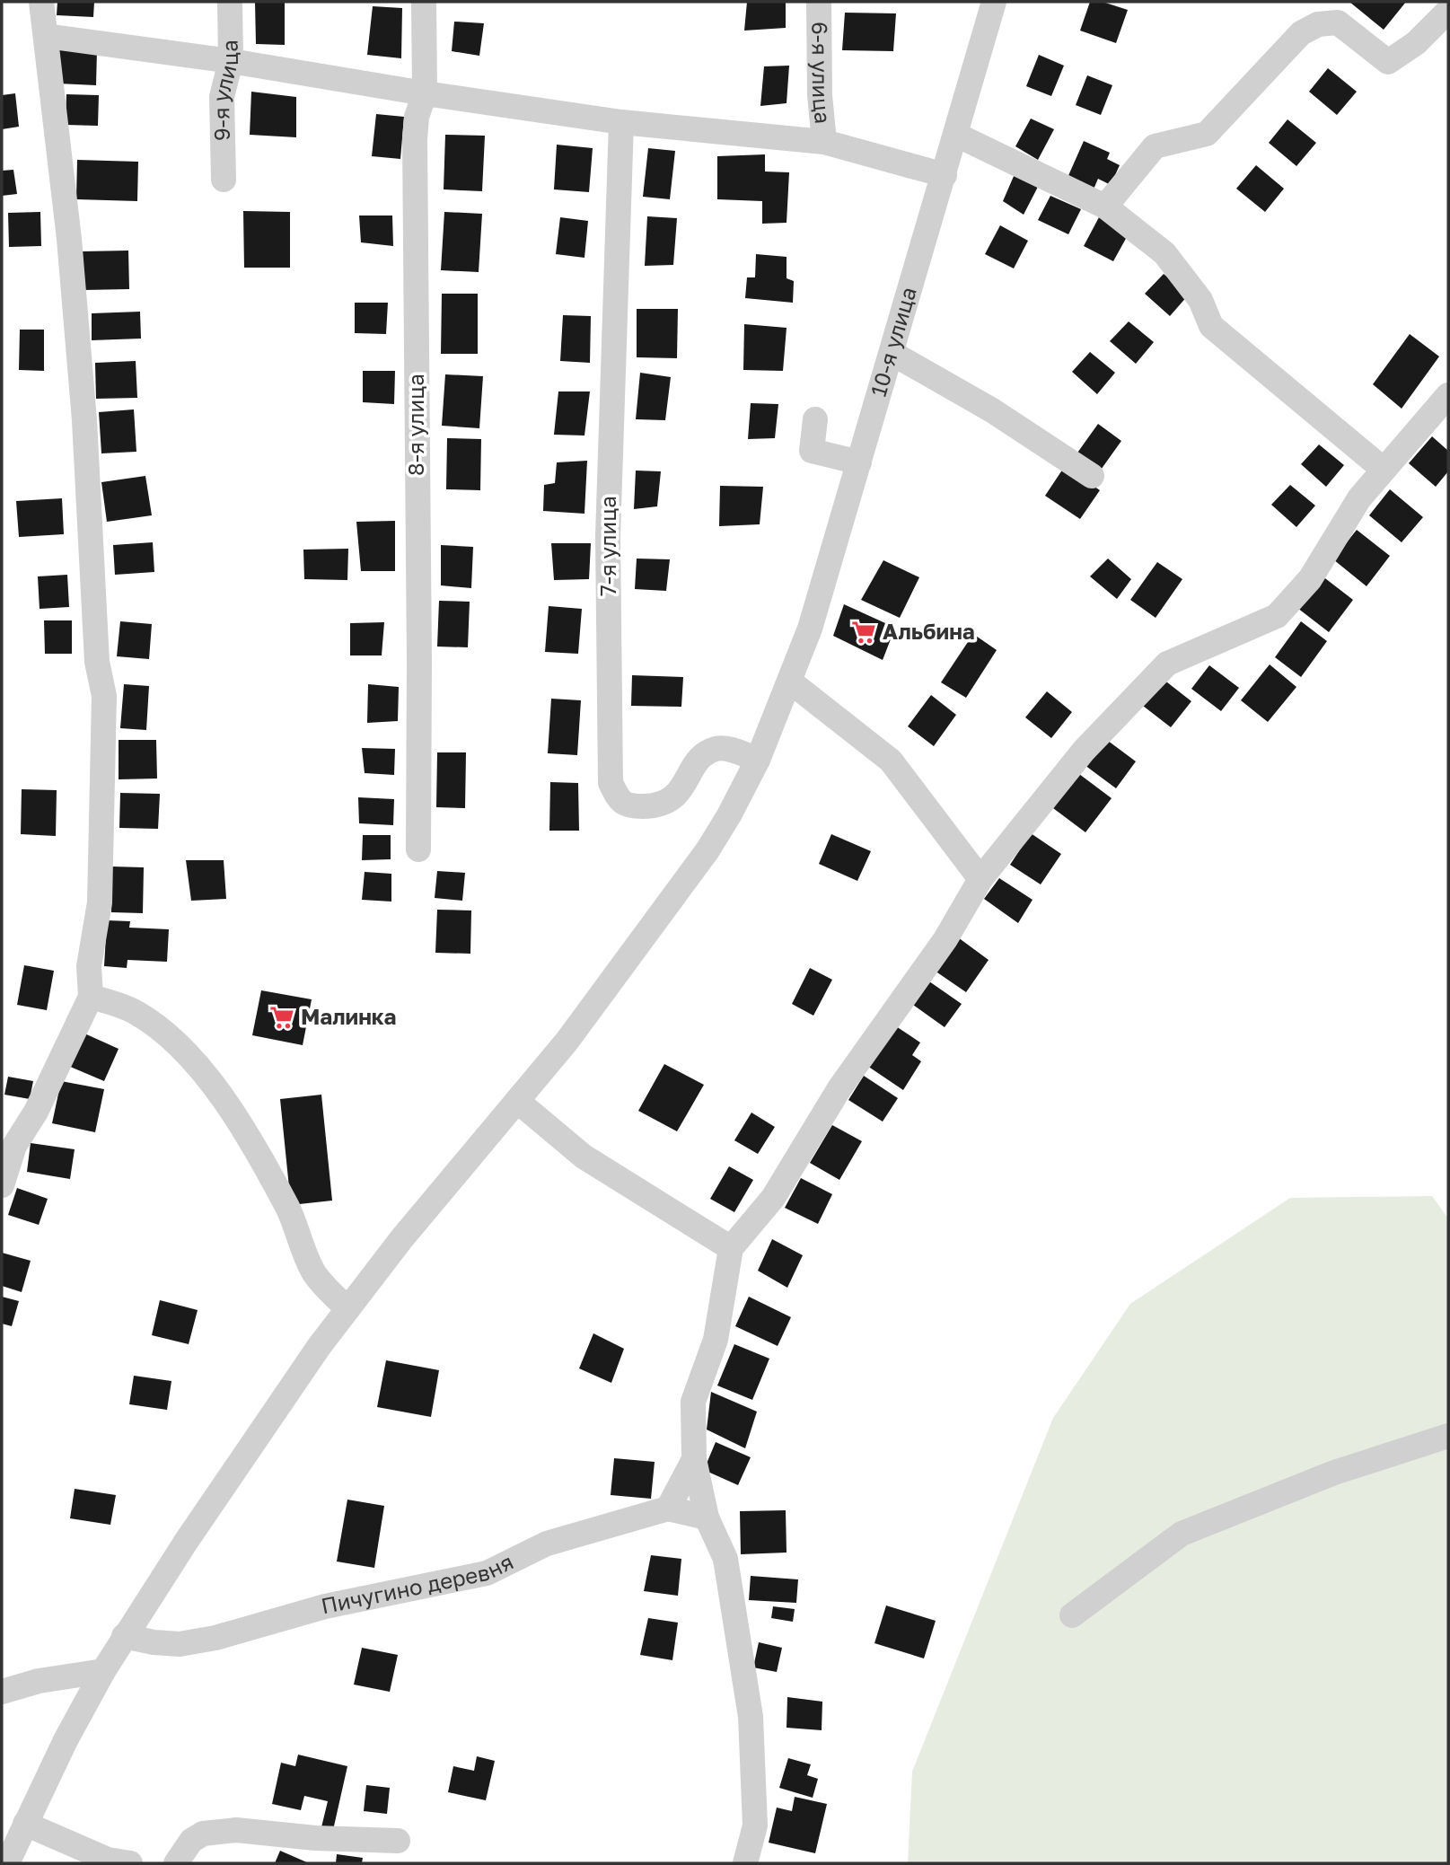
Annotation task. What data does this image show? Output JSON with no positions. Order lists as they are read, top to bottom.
{
  "streets": {
    "street": [
      "6-я улица",
      "9-я улица",
      "10-я улица",
      "8-я улица",
      "7-я улица",
      "Пичугино деревня"
    ]
  },
  "crossings": [
    ["10-я улица", "7-я улица"],
    ["10-я улица", "Пичугино деревня"]
  ],
  "places": {
    "supermarket": ["Альбина", "Малинка"]
  }
}
